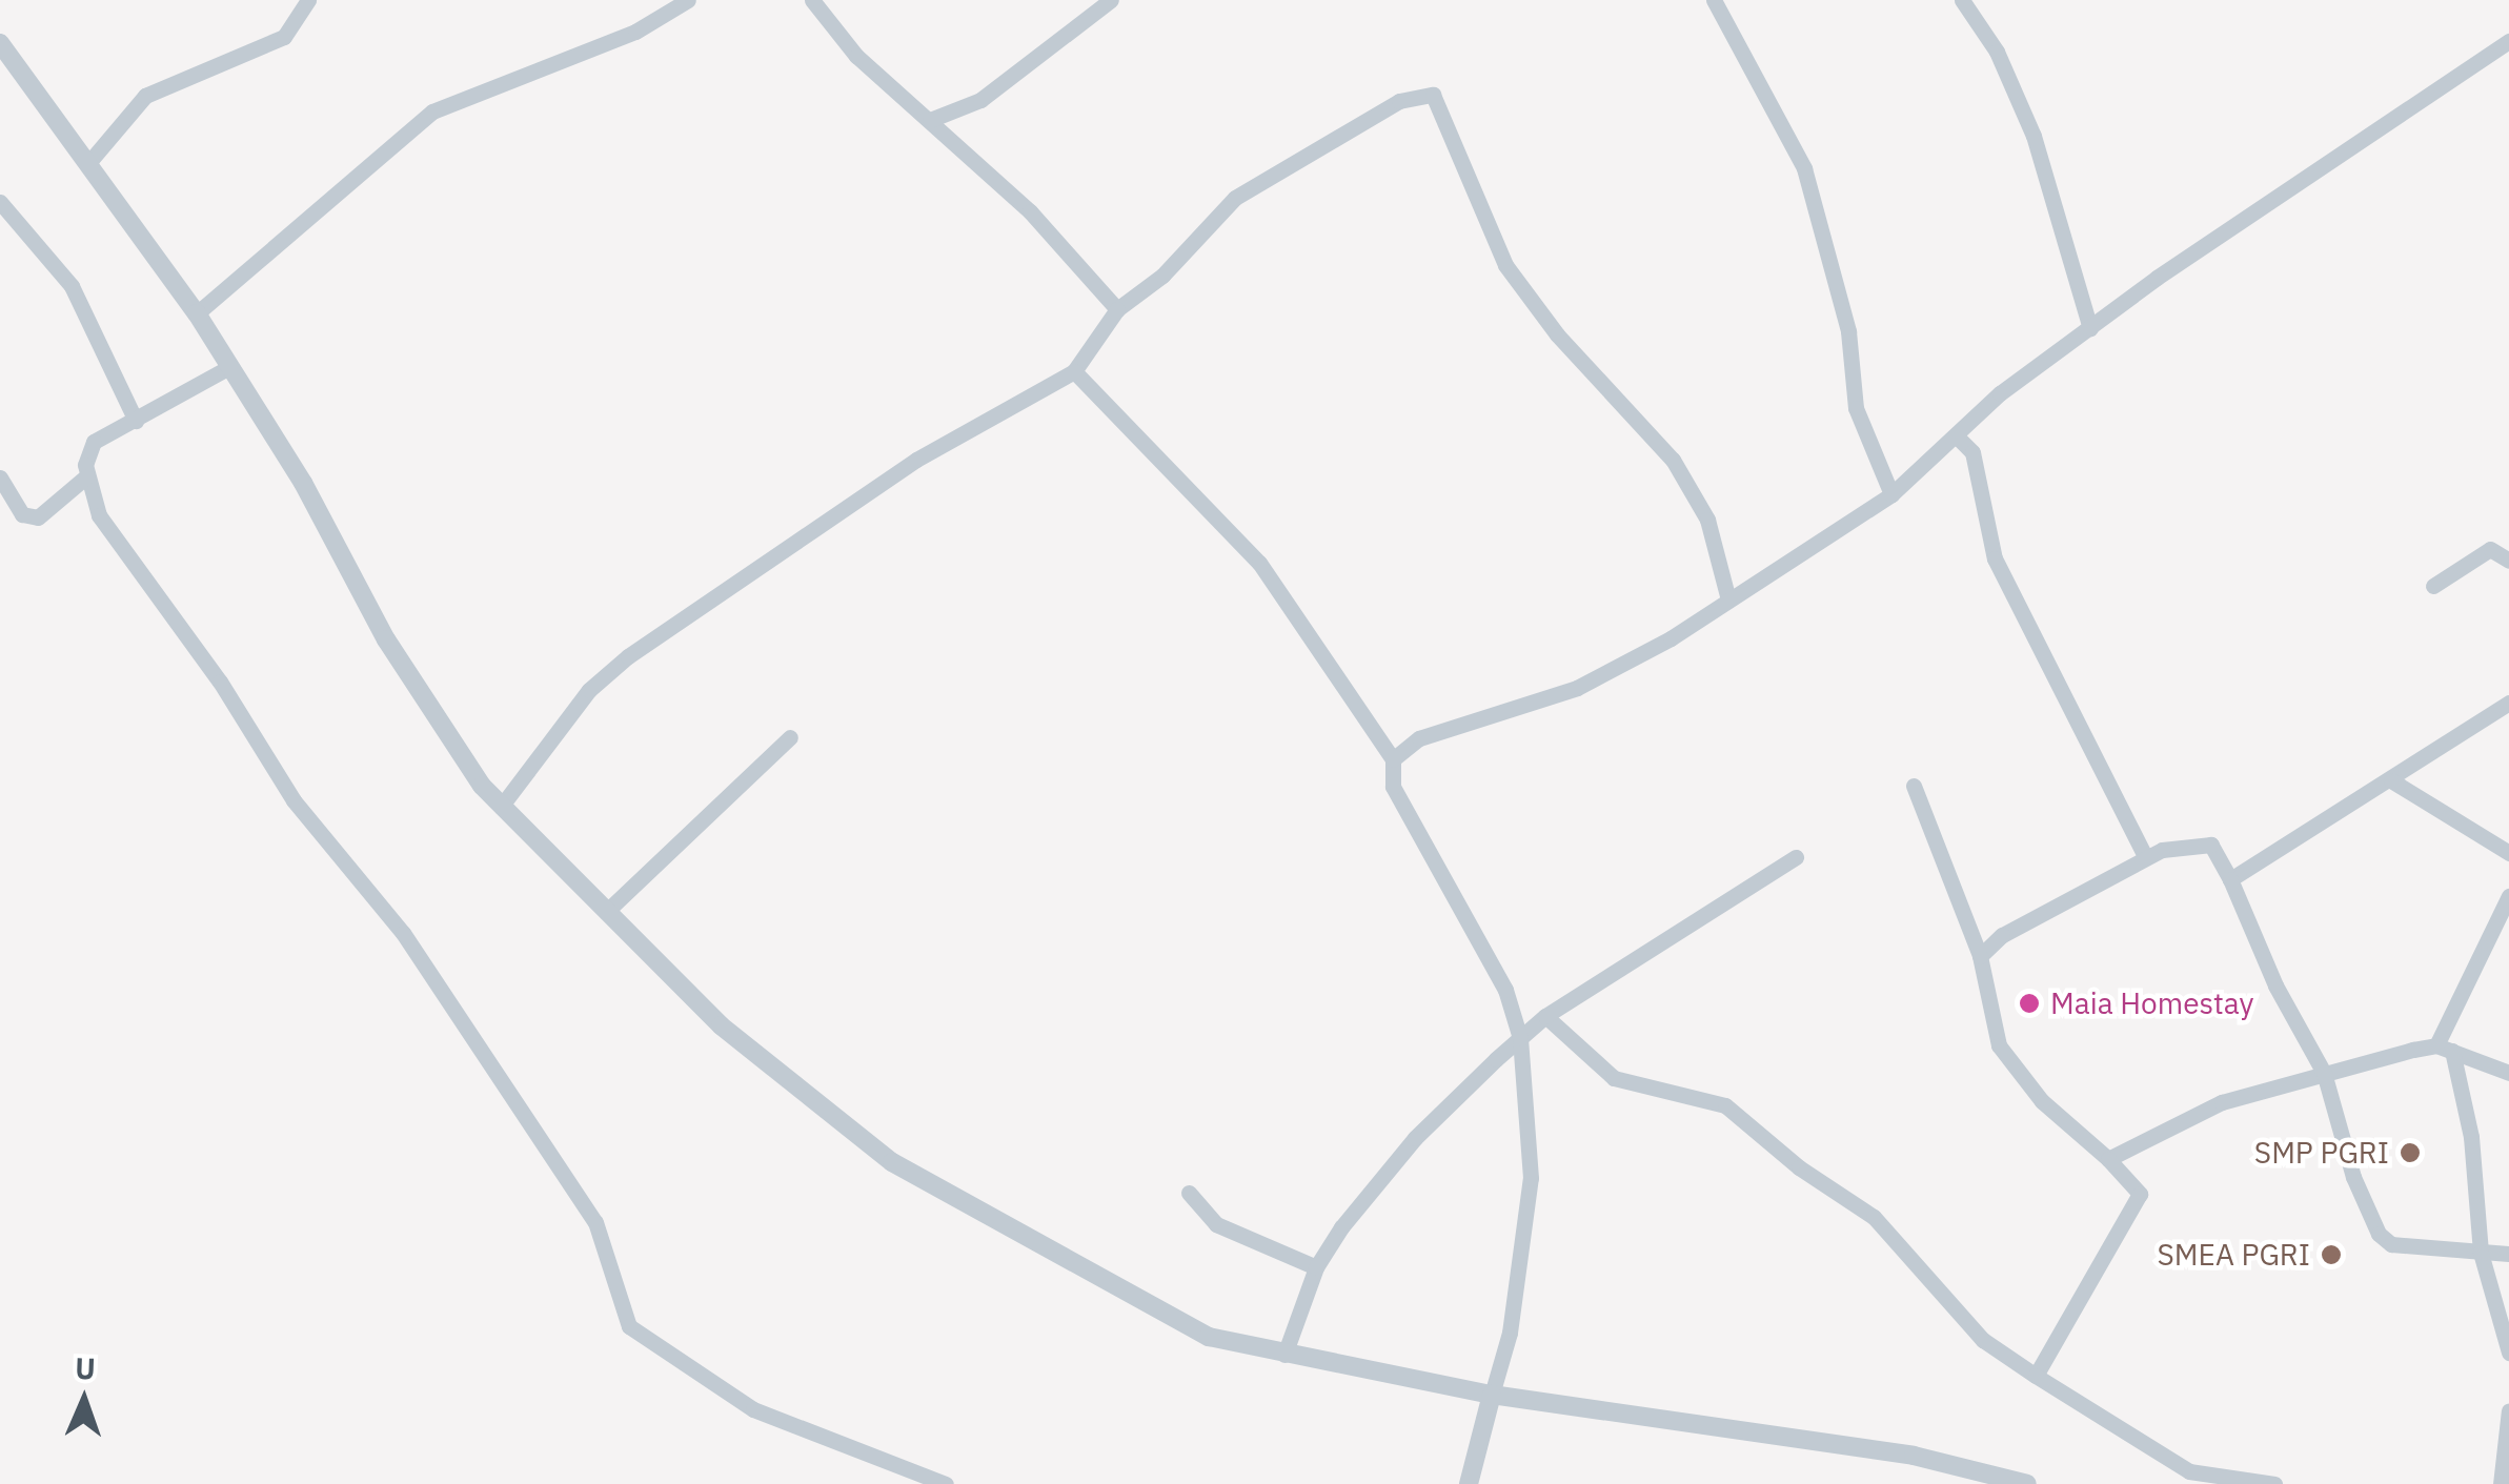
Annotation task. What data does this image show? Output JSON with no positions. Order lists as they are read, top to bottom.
{
  "places": ["Maia Homestay", "SMP PGRI", "SMEA PGRI"],
  "north": "top"
}
